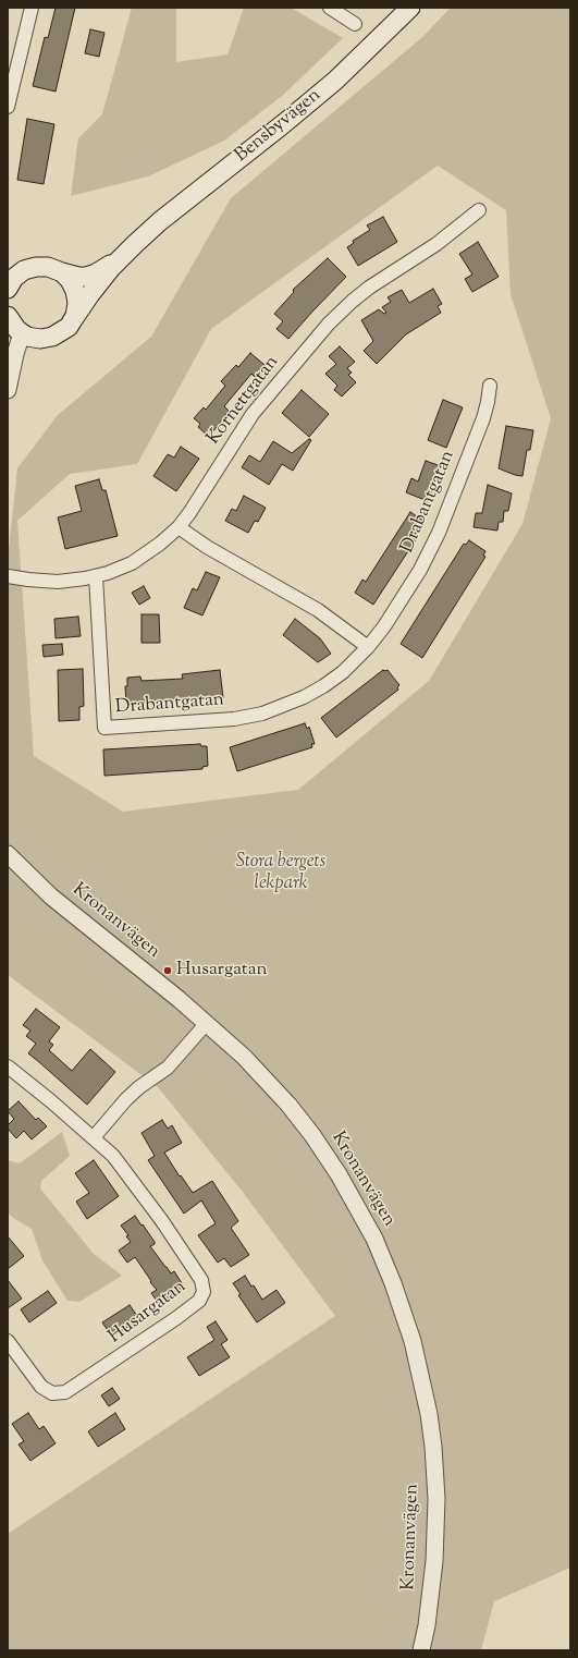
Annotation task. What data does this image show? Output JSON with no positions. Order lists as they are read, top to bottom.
{
  "streets": {
    "main road": ["Bensbyvägen"],
    "street": [
      "Kornettgatan",
      "Drabantgatan",
      "Kronanvägen",
      "Husargatan"
    ]
  },
  "crossings": [
    ["Kornettgatan", "Drabantgatan"]
  ],
  "parks": ["Stora bergets lekpark"],
  "places": ["Husargatan"]
}
